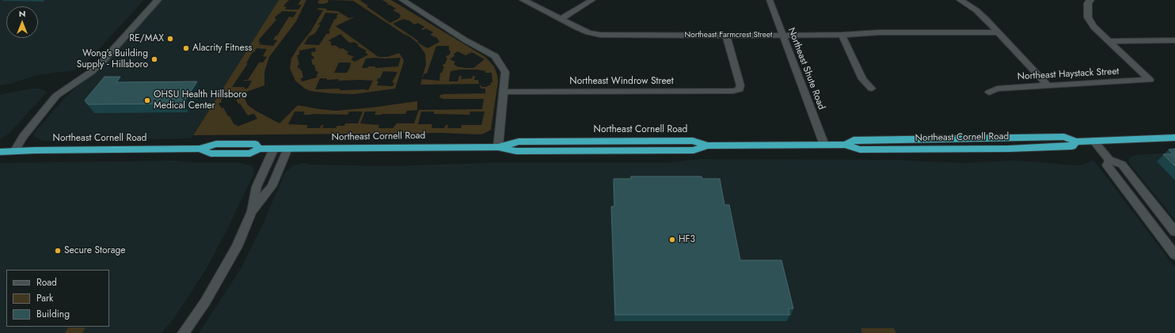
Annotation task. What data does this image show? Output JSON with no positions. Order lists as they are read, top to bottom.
{
  "streets": {
    "highway": ["Northeast Cornell Road"],
    "street": [
      "Northeast Farmcrest Street",
      "Northeast Shute Road",
      "Northeast Haystack Street",
      "Northeast Windrow Street"
    ]
  },
  "crossings": [
    ["Northeast Farmcrest Street", "Northeast Shute Road"],
    ["Northeast Farmcrest Street", "Northeast Windrow Street"],
    ["Northeast Shute Road", "Northeast Cornell Road"]
  ],
  "places": [
    "RE/MAX",
    "Alacrity Fitness",
    "Wong's Building Supply - Hillsboro",
    "OHSU Health Hillsboro Medical Center",
    "HF3",
    "Secure Storage"
  ],
  "legend": ["Road", "Park", "Building"],
  "north": "top"
}
